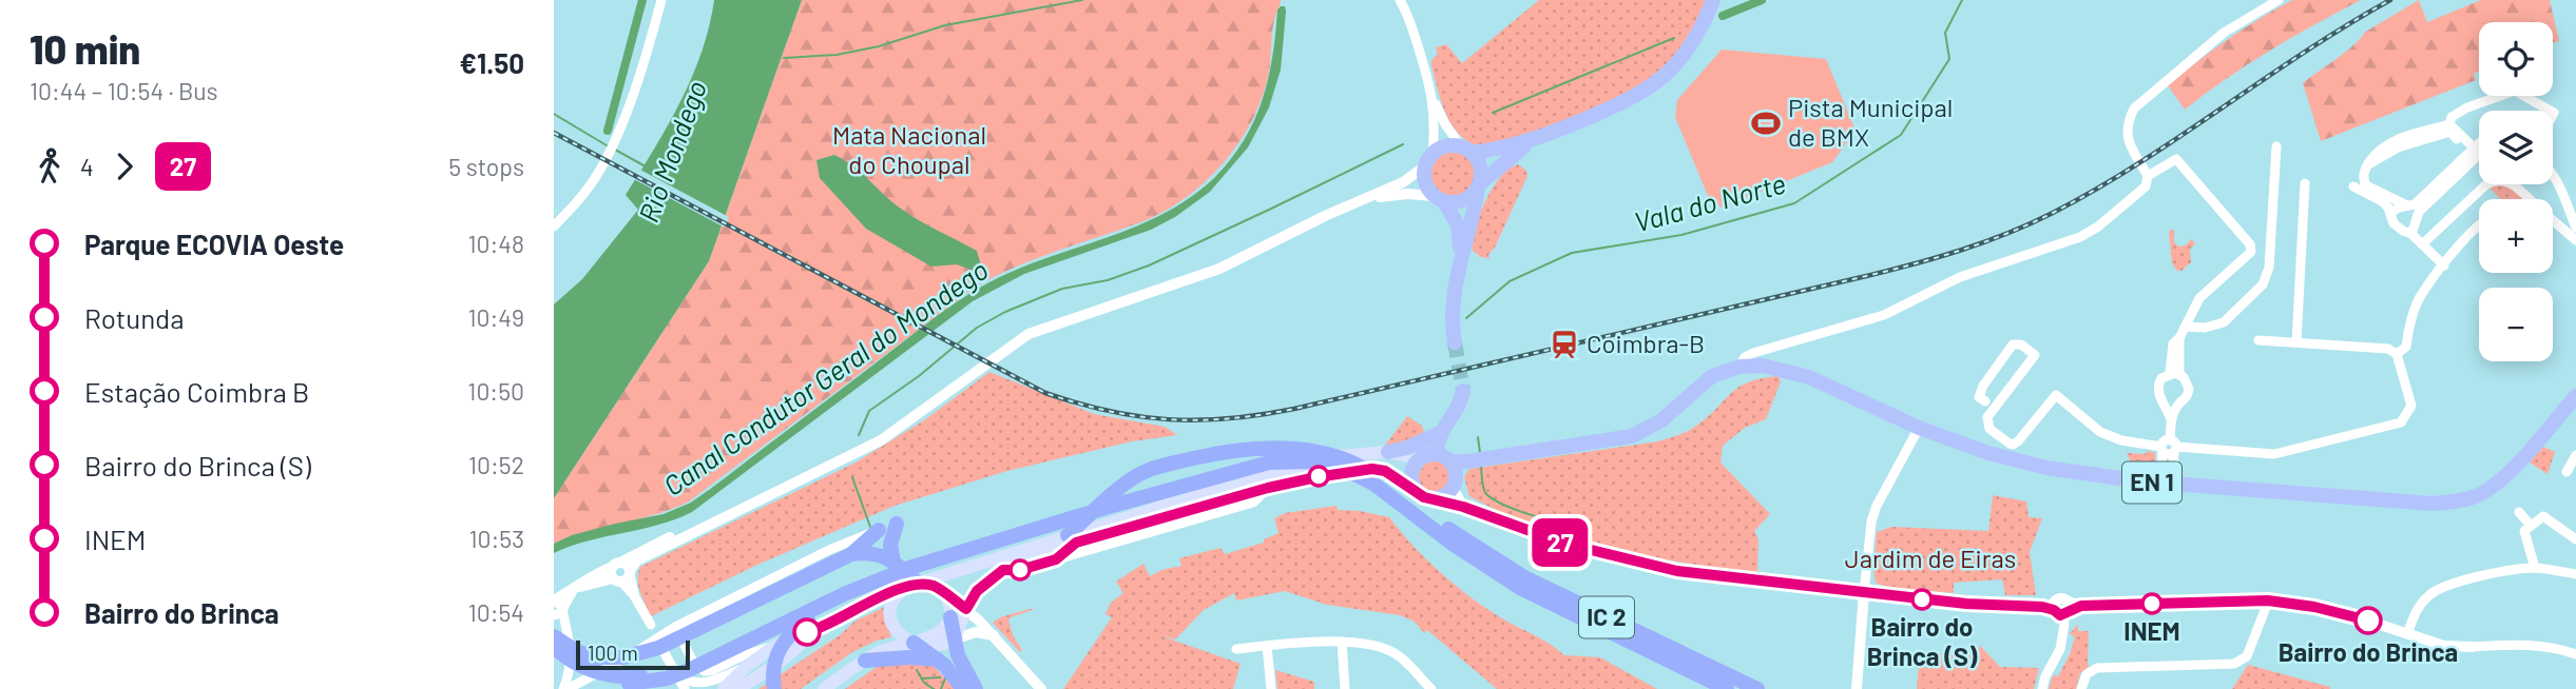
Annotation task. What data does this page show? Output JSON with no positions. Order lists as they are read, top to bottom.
{
  "streets": {
    "highway": ["IC 2"],
    "main road": ["EN 1"]
  },
  "water": ["Rio Mondego", "Vala do Norte", "Canal Condutor Geral do Mondego"],
  "parks": ["Mata Nacional do Choupal", "Jardim de Eiras"],
  "places": {
    "sports": ["Pista Municipal de BMX"],
    "station": ["Coimbra-B"],
    "other": ["Bairro do Brinca (S)", "INEM", "Bairro do Brinca"]
  },
  "lines": ["bus line 27"],
  "scale_bar": "100 m",
  "page": {
    "heading": ["10 min", "10:44 – 10:54 · Bus", "€1.50"],
    "on_map": "27",
    "map_buttons": ["+", "−"],
    "legs": ["4", "27", "5 stops"],
    "list": [
      {
        "name": "Parque ECOVIA Oeste",
        "value": "10:48"
      },
      {
        "name": "Rotunda",
        "value": "10:49"
      },
      {
        "name": "Estação Coimbra B",
        "value": "10:50"
      },
      {
        "name": "Bairro do Brinca (S)",
        "value": "10:52"
      },
      {
        "name": "INEM",
        "value": "10:53"
      },
      {
        "name": "Bairro do Brinca",
        "value": "10:54"
      }
    ],
    "scale": "100 m"
  }
}
